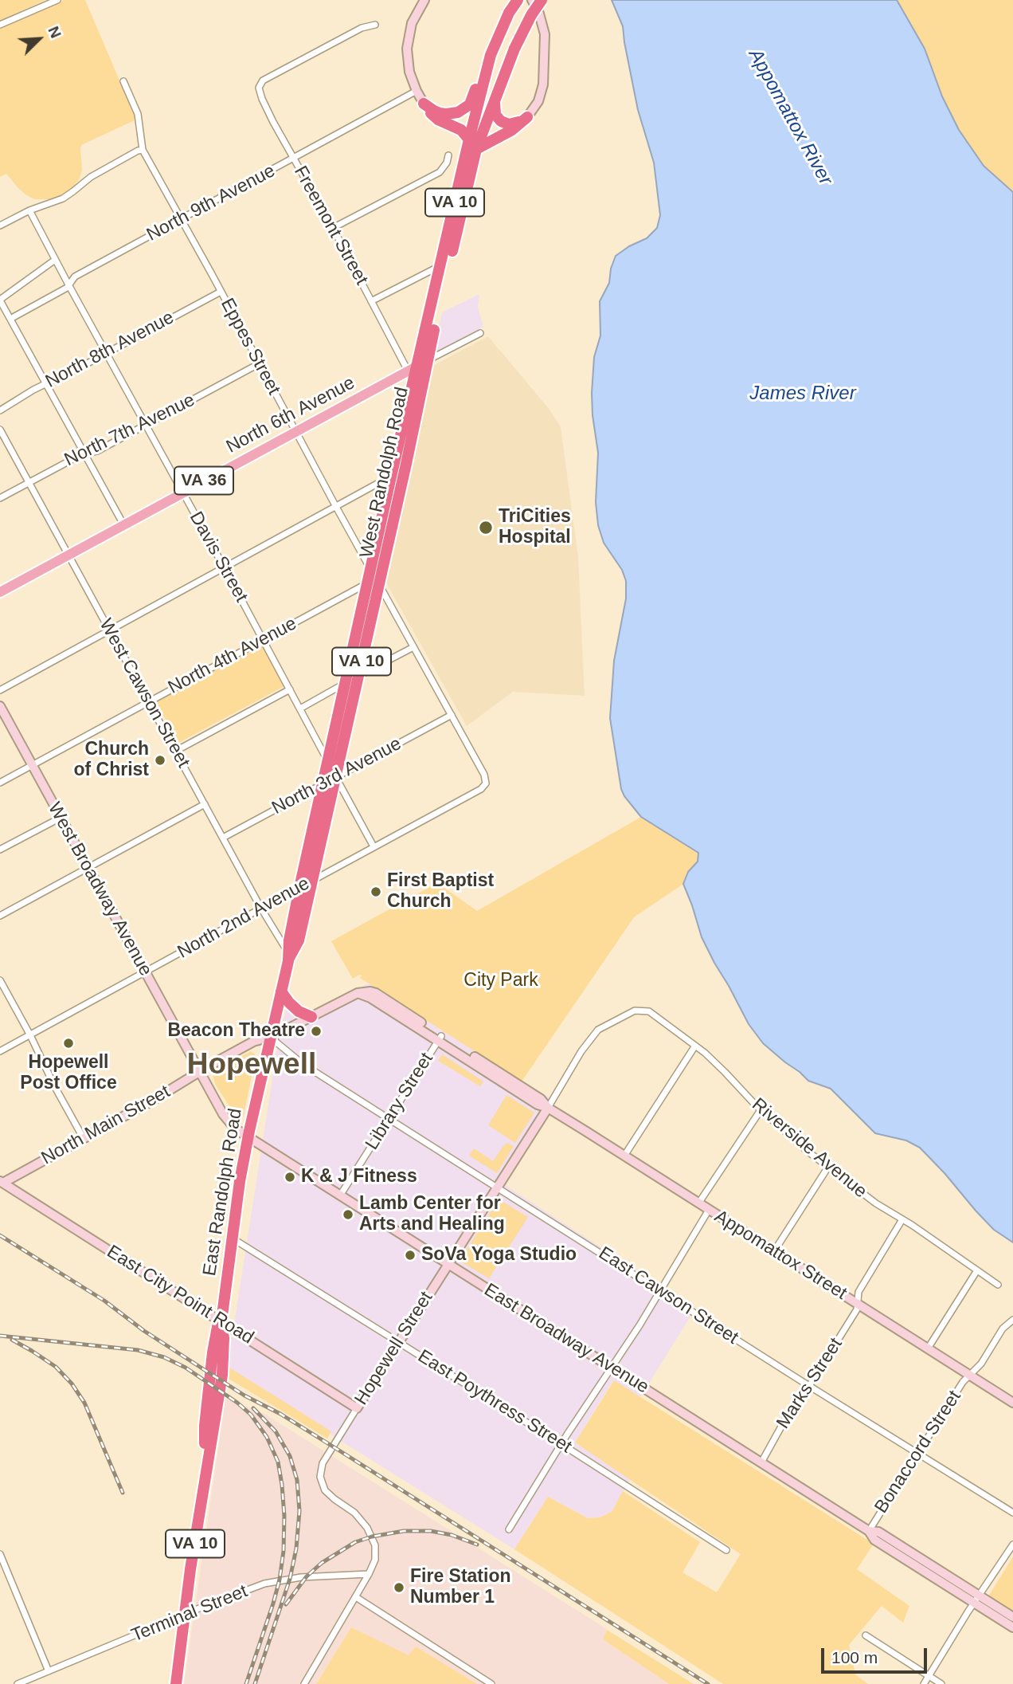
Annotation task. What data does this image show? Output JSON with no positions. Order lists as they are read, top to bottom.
{
  "streets": {
    "highway": ["VA 10", "West Randolph Road", "East Randolph Road"],
    "main road": ["North 6th Avenue", "VA 36"],
    "street": [
      "North 9th Avenue",
      "Freemont Street",
      "Eppes Street",
      "North 8th Avenue",
      "North 7th Avenue",
      "Davis Street",
      "North 4th Avenue",
      "West Cawson Street",
      "North 3rd Avenue",
      "West Broadway Avenue",
      "North 2nd Avenue",
      "Library Street",
      "North Main Street",
      "Riverside Avenue",
      "Appomattox Street",
      "East City Point Road",
      "East Cawson Street",
      "East Broadway Avenue",
      "Hopewell Street",
      "Marks Street",
      "East Poythress Street",
      "Bonaccord Street",
      "Terminal Street"
    ]
  },
  "crossings": [
    ["North 9th Avenue", "Freemont Street"],
    ["North 9th Avenue", "Eppes Street"],
    ["North 9th Avenue", "Davis Street"],
    ["Freemont Street", "North 6th Avenue"],
    ["Freemont Street", "West Randolph Road"],
    ["Eppes Street", "North 8th Avenue"],
    ["Eppes Street", "North 6th Avenue"],
    ["Eppes Street", "North 7th Avenue"],
    ["Eppes Street", "West Randolph Road"],
    ["North 8th Avenue", "Davis Street"],
    ["North 6th Avenue", "West Randolph Road"],
    ["North 6th Avenue", "Davis Street"],
    ["North 6th Avenue", "West Cawson Street"],
    ["North 7th Avenue", "Davis Street"],
    ["North 7th Avenue", "West Cawson Street"],
    ["West Randolph Road", "Davis Street"],
    ["West Randolph Road", "North 4th Avenue"],
    ["West Randolph Road", "West Cawson Street"],
    ["West Randolph Road", "North 3rd Avenue"],
    ["West Randolph Road", "North 2nd Avenue"],
    ["West Randolph Road", "North Main Street"],
    ["West Randolph Road", "East Randolph Road"],
    ["West Randolph Road", "East Cawson Street"],
    ["Davis Street", "North 4th Avenue"],
    ["Davis Street", "North 3rd Avenue"],
    ["Davis Street", "North 2nd Avenue"],
    ["North 4th Avenue", "West Cawson Street"],
    ["North 4th Avenue", "West Broadway Avenue"],
    ["West Cawson Street", "North 3rd Avenue"],
    ["West Cawson Street", "North 2nd Avenue"],
    ["North 3rd Avenue", "North 2nd Avenue"],
    ["West Broadway Avenue", "North 2nd Avenue"],
    ["West Broadway Avenue", "North Main Street"],
    ["West Broadway Avenue", "East Broadway Avenue"],
    ["Library Street", "Appomattox Street"],
    ["Library Street", "East Cawson Street"],
    ["Library Street", "East Broadway Avenue"],
    ["North Main Street", "East Randolph Road"],
    ["North Main Street", "Appomattox Street"],
    ["North Main Street", "East City Point Road"],
    ["North Main Street", "East Cawson Street"],
    ["North Main Street", "East Broadway Avenue"],
    ["Riverside Avenue", "Hopewell Street"],
    ["Riverside Avenue", "Marks Street"],
    ["East Randolph Road", "East City Point Road"],
    ["East Randolph Road", "East Cawson Street"],
    ["East Randolph Road", "East Broadway Avenue"],
    ["East Randolph Road", "East Poythress Street"],
    ["East Randolph Road", "Terminal Street"],
    ["Appomattox Street", "Hopewell Street"],
    ["Appomattox Street", "Marks Street"],
    ["Appomattox Street", "Bonaccord Street"],
    ["East City Point Road", "Hopewell Street"],
    ["East Cawson Street", "Hopewell Street"],
    ["East Cawson Street", "Marks Street"],
    ["East Cawson Street", "Bonaccord Street"],
    ["East Broadway Avenue", "Hopewell Street"],
    ["East Broadway Avenue", "Marks Street"],
    ["East Broadway Avenue", "Bonaccord Street"],
    ["Hopewell Street", "East Poythress Street"],
    ["Hopewell Street", "Terminal Street"]
  ],
  "districts": ["Hopewell"],
  "water": ["Appomattox River", "James River"],
  "parks": ["City Park"],
  "places": [
    "TriCities Hospital",
    "Church of Christ",
    "First Baptist Church",
    "Beacon Theatre",
    "Hopewell Post Office",
    "K & J Fitness",
    "Lamb Center for Arts and Healing",
    "SoVa Yoga Studio",
    "Fire Station Number 1"
  ],
  "scale_bar": "100 m",
  "north": "top right"
}
